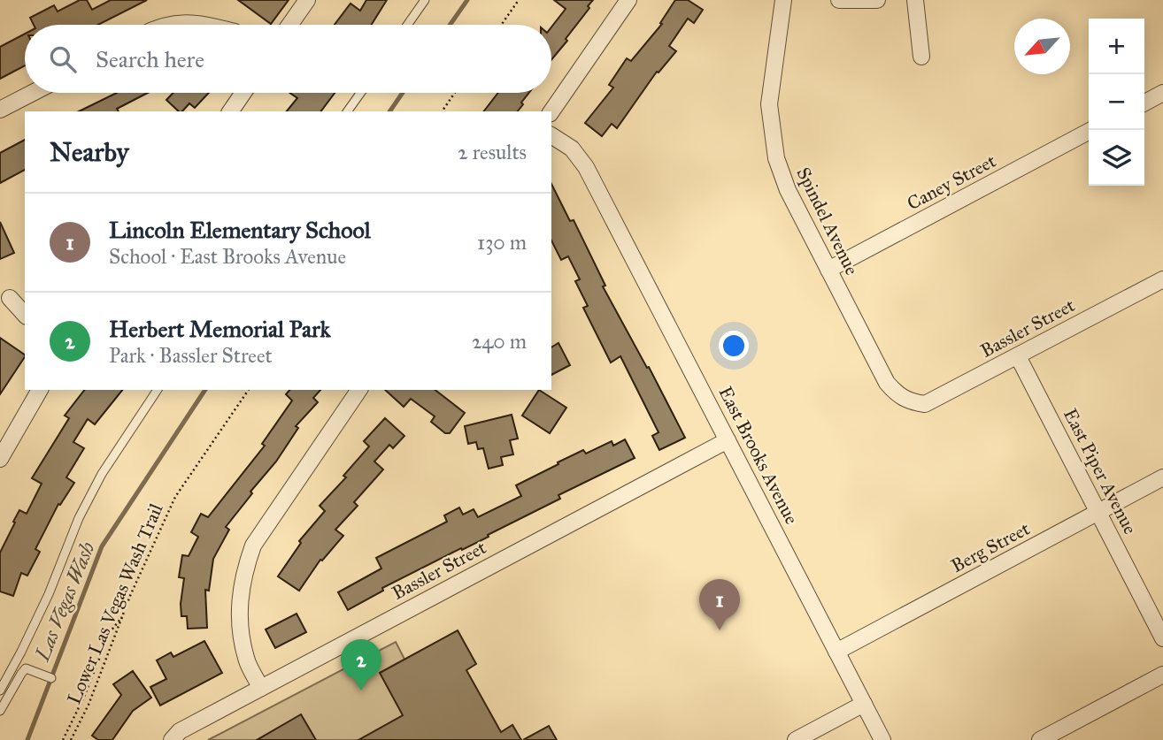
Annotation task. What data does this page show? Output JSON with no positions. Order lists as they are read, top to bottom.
{
  "streets": {
    "street": [
      "Caney Street",
      "Spindel Avenue",
      "Bassler Street",
      "East Brooks Avenue",
      "East Piper Avenue",
      "Berg Street"
    ],
    "path": ["Lower Las Vegas Wash Trail"]
  },
  "crossings": [
    ["Caney Street", "Spindel Avenue"],
    ["Spindel Avenue", "Bassler Street"],
    ["Bassler Street", "East Brooks Avenue"],
    ["Bassler Street", "East Piper Avenue"],
    ["East Brooks Avenue", "Berg Street"],
    ["East Piper Avenue", "Berg Street"]
  ],
  "water": ["Las Vegas Wash"],
  "north": "bottom left",
  "page": {
    "map_buttons": ["+", "−"],
    "search": "Search here",
    "heading": ["Nearby", "2 results"],
    "list": [
      {
        "mark": "1",
        "name": "Lincoln Elementary School",
        "note": "School · East Brooks Avenue",
        "value": "130 m"
      },
      {
        "mark": "2",
        "name": "Herbert Memorial Park",
        "note": "Park · Bassler Street",
        "value": "240 m"
      }
    ],
    "pins": ["1", "2"]
  }
}
